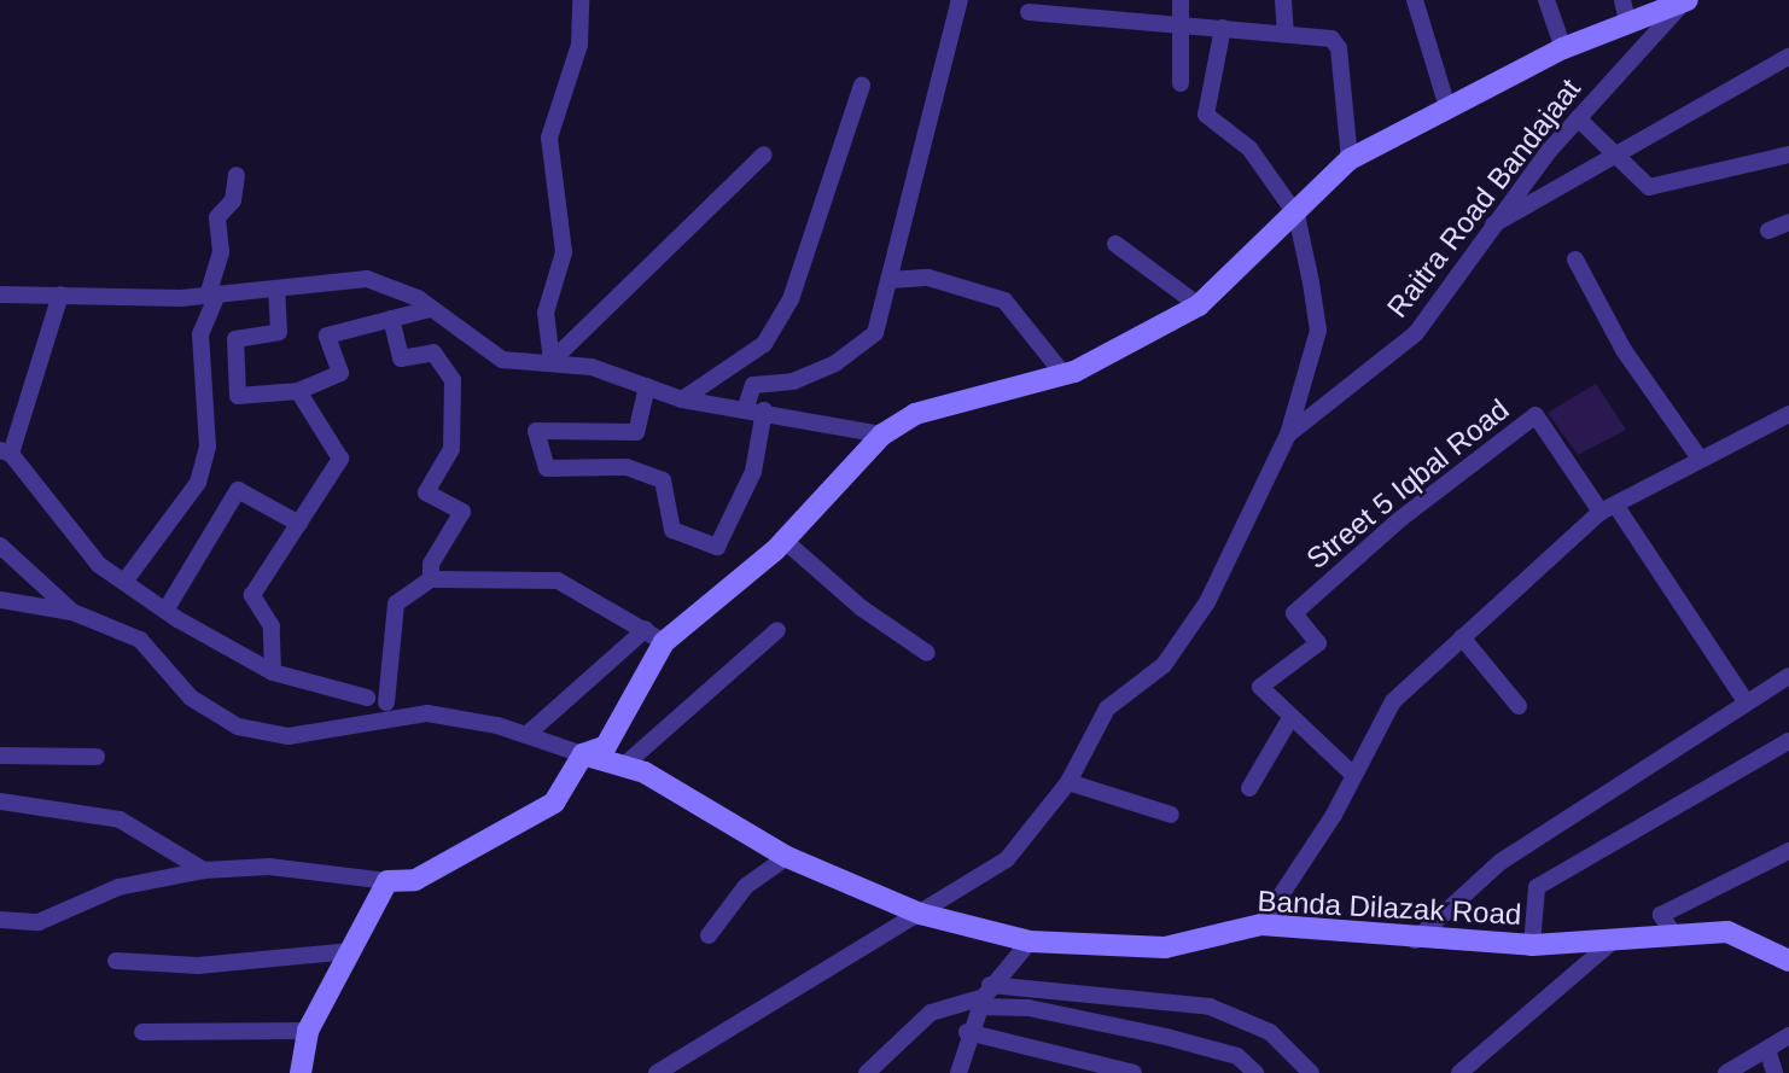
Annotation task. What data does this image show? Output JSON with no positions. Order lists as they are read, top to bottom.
{
  "streets": {
    "street": ["Raitra Road Bandajaat", "Street 5 Iqbal Road", "Banda Dilazak Road"]
  },
  "crossings": [
    ["Raitra Road Bandajaat", "Banda Dilazak Road"]
  ]
}
